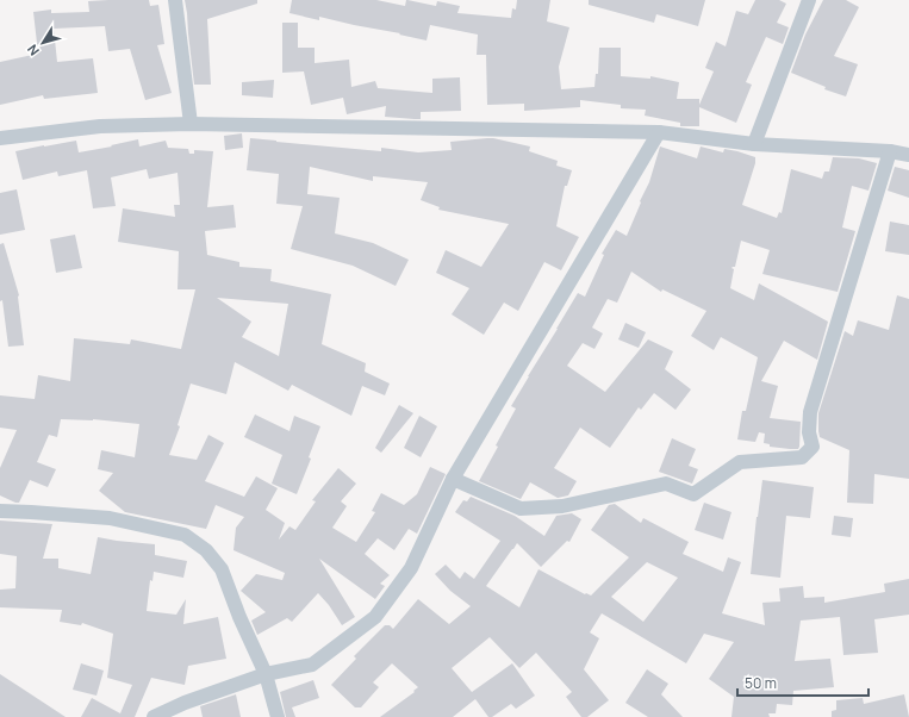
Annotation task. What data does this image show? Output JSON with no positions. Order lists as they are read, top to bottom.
{
  "scale_bar": "50 m",
  "north": "bottom left"
}
